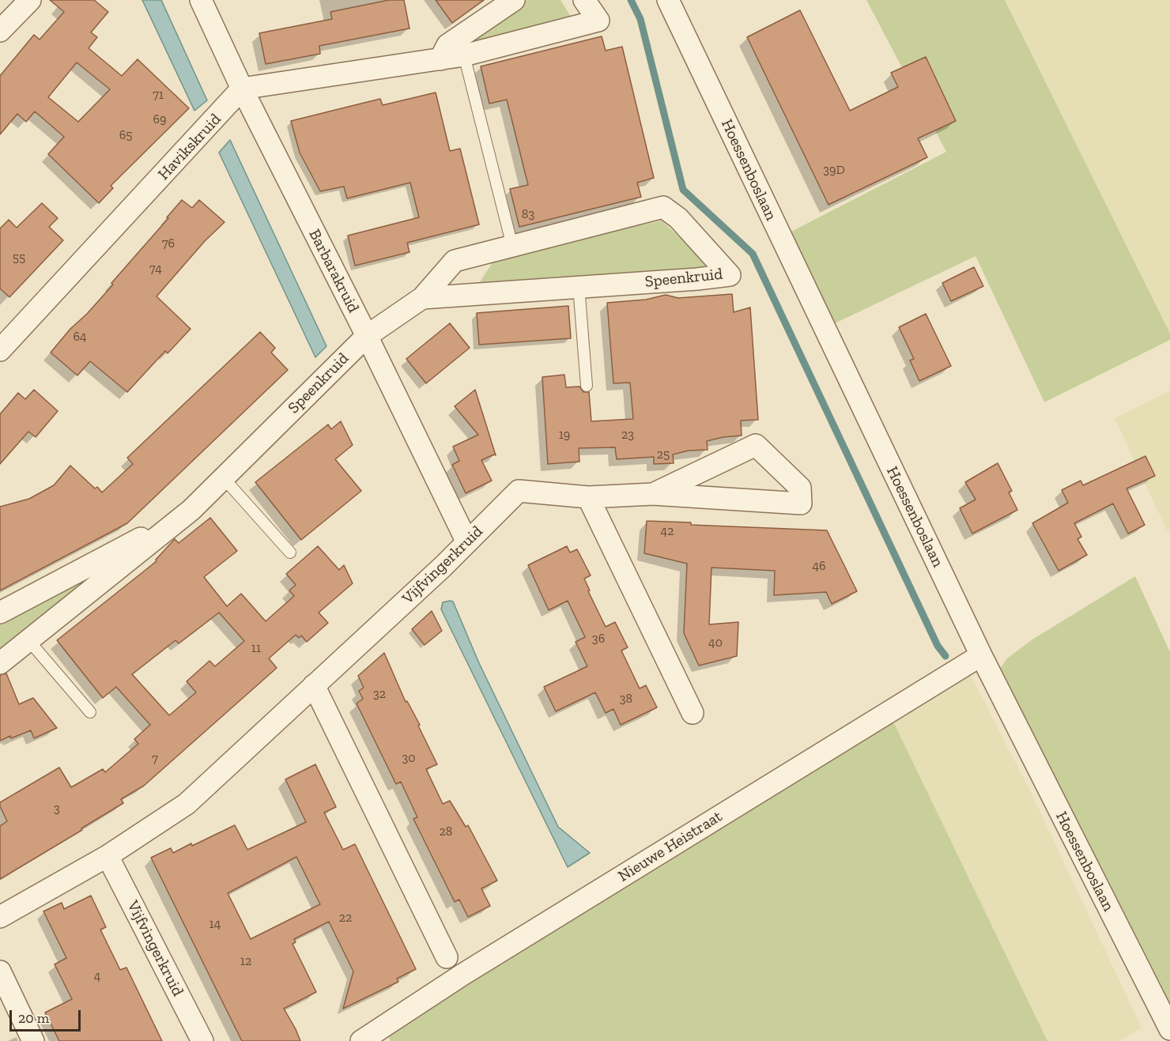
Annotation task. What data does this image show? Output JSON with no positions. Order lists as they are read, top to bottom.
{
  "streets": {
    "street": [
      "Havikskruid",
      "Hoessenboslaan",
      "Barbarakruid",
      "Speenkruid",
      "Vijfvingerkruid",
      "Nieuwe Heistraat"
    ]
  },
  "crossings": [
    ["Havikskruid", "Barbarakruid"],
    ["Hoessenboslaan", "Nieuwe Heistraat"],
    ["Barbarakruid", "Speenkruid"],
    ["Barbarakruid", "Vijfvingerkruid"]
  ],
  "house_numbers": [
    "71",
    "69",
    "65",
    "39D",
    "83",
    "76",
    "55",
    "74",
    "64",
    "19",
    "23",
    "25",
    "42",
    "46",
    "36",
    "40",
    "11",
    "32",
    "38",
    "30",
    "7",
    "3",
    "28",
    "22",
    "14",
    "12",
    "4"
  ],
  "scale_bar": "20 m"
}
